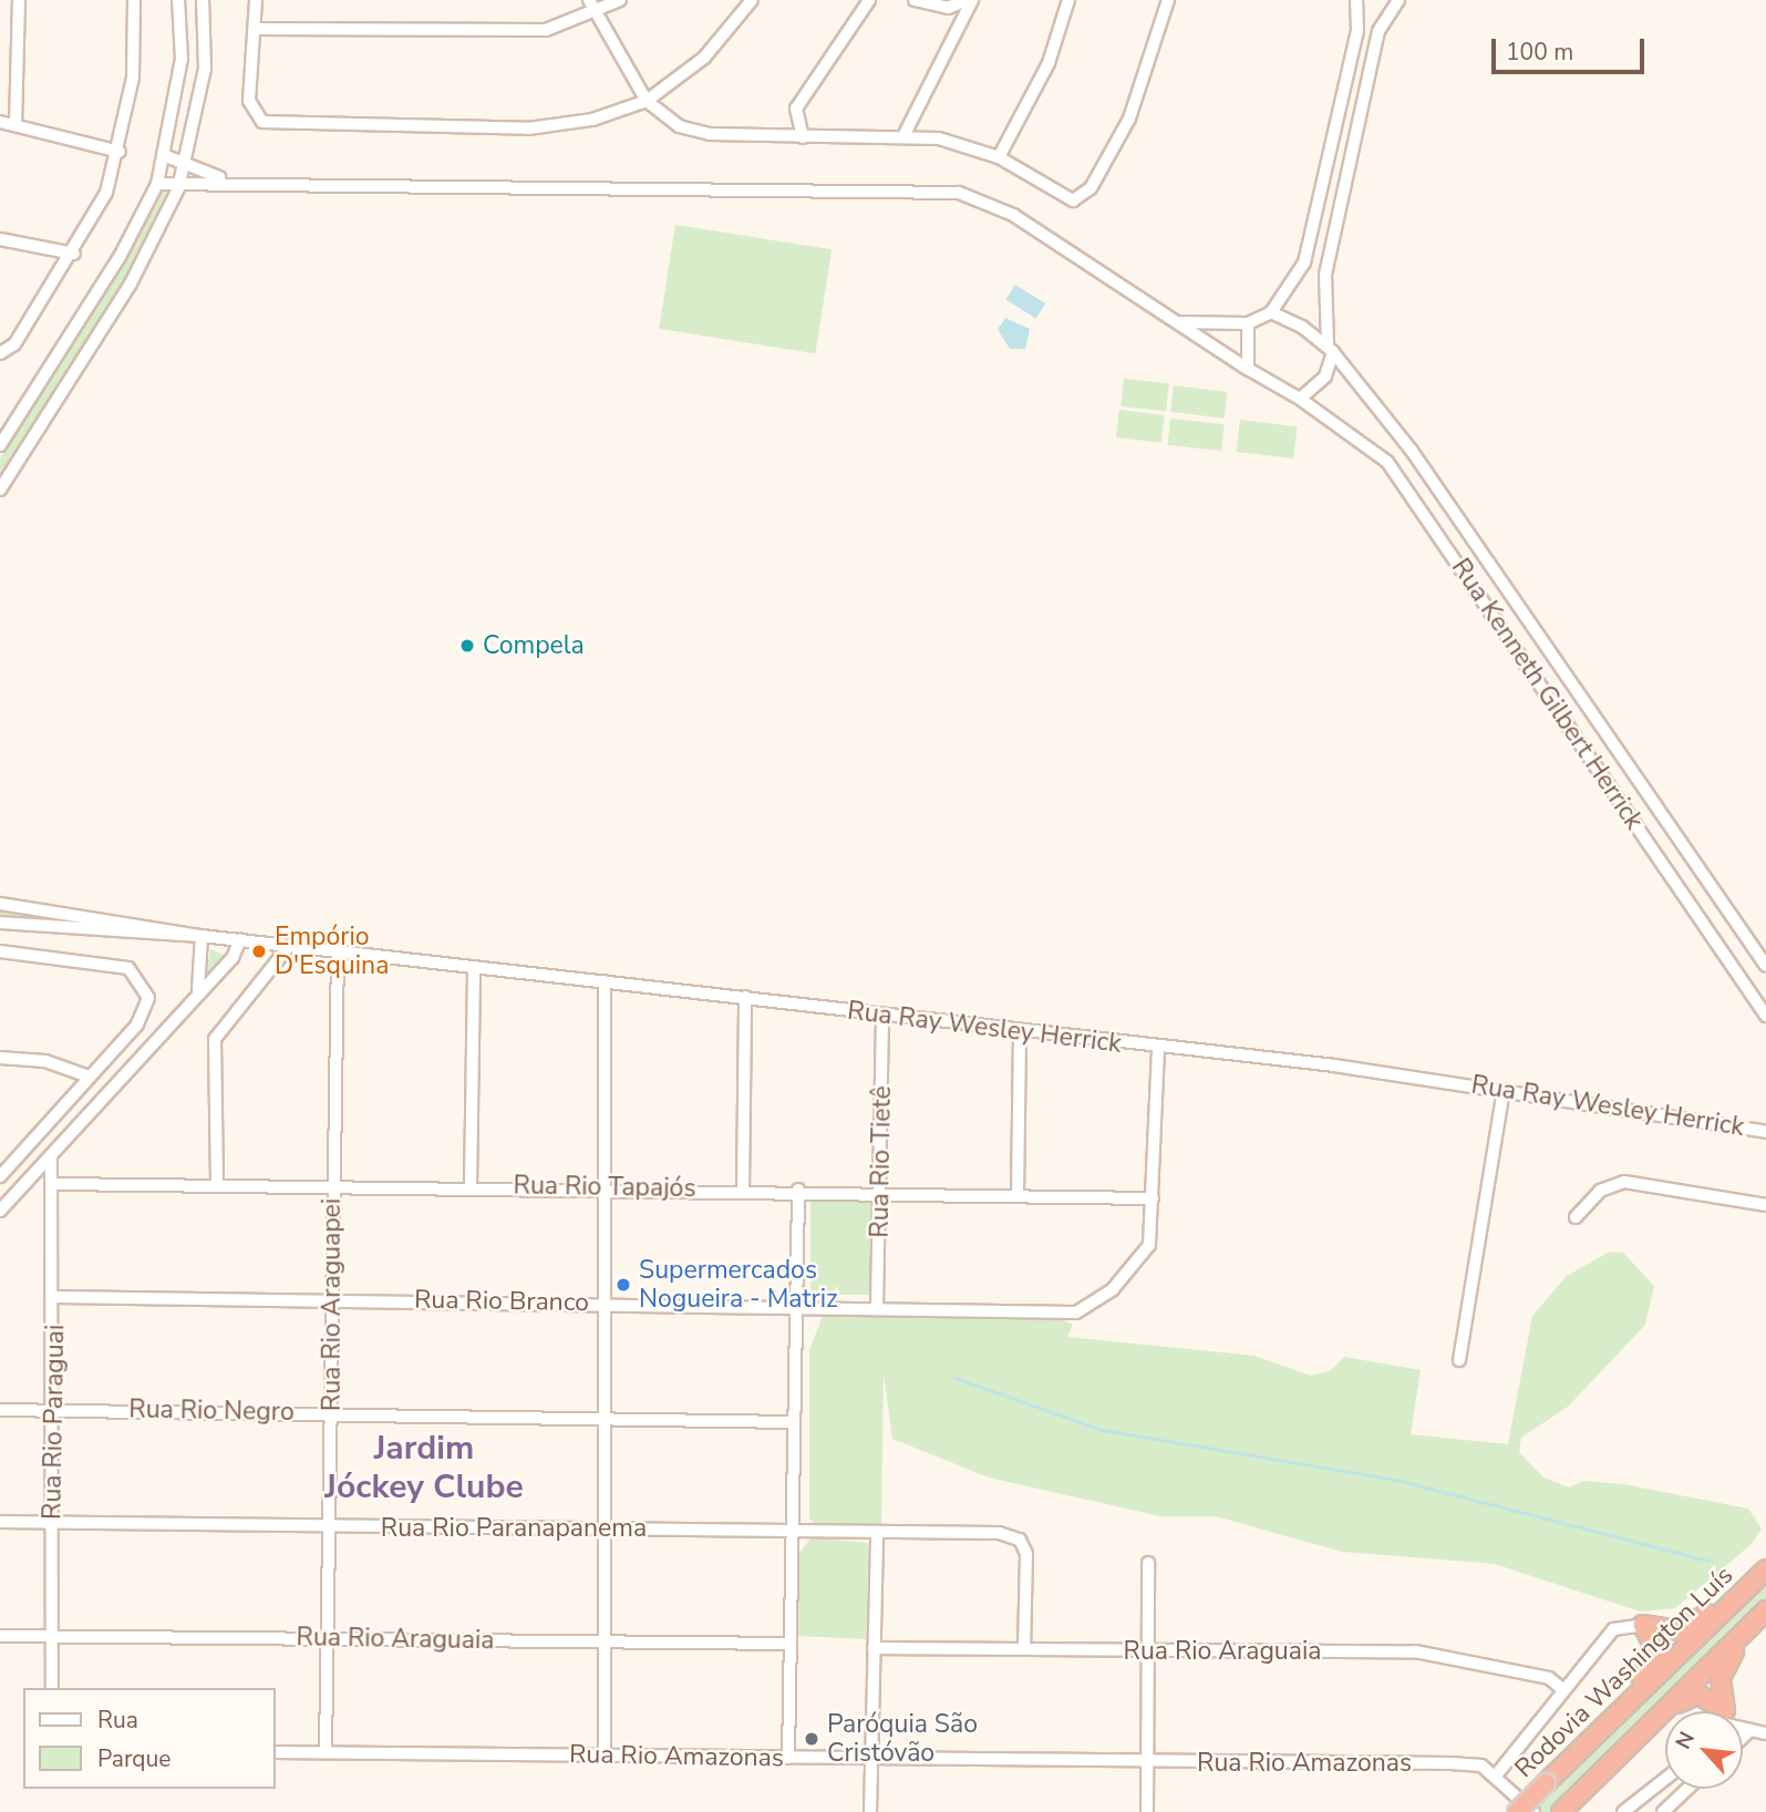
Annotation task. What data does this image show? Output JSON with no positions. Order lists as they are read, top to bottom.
{
  "streets": {
    "highway": ["Rodovia Washington Luís"],
    "street": [
      "Rua Kenneth Gilbert Herrick",
      "Rua Ray Wesley Herrick",
      "Rua Rio Tietê",
      "Rua Rio Tapajós",
      "Rua Rio Branco",
      "Rua Rio Araguapei",
      "Rua Rio Negro",
      "Rua Rio Paraguai",
      "Rua Rio Paranapanema",
      "Rua Rio Araguaia",
      "Rua Rio Amazonas"
    ]
  },
  "crossings": [
    ["Rua Ray Wesley Herrick", "Rua Rio Tietê"],
    ["Rua Ray Wesley Herrick", "Rua Rio Branco"],
    ["Rua Ray Wesley Herrick", "Rua Rio Araguapei"],
    ["Rua Rio Tietê", "Rua Rio Tapajós"],
    ["Rua Rio Tietê", "Rua Rio Branco"],
    ["Rua Rio Tapajós", "Rua Rio Branco"],
    ["Rua Rio Tapajós", "Rua Rio Araguapei"],
    ["Rua Rio Tapajós", "Rua Rio Paraguai"],
    ["Rua Rio Branco", "Rua Rio Araguapei"],
    ["Rua Rio Branco", "Rua Rio Paraguai"],
    ["Rua Rio Araguapei", "Rua Rio Negro"],
    ["Rua Rio Araguapei", "Rua Rio Paranapanema"],
    ["Rua Rio Araguapei", "Rua Rio Araguaia"],
    ["Rua Rio Araguapei", "Rua Rio Amazonas"],
    ["Rua Rio Negro", "Rua Rio Paraguai"],
    ["Rua Rio Paraguai", "Rua Rio Paranapanema"],
    ["Rua Rio Paraguai", "Rua Rio Araguaia"],
    ["Rua Rio Paranapanema", "Rua Rio Araguaia"]
  ],
  "districts": ["Jardim Jóckey Clube"],
  "places": [
    "Compela",
    "Empório D'Esquina",
    "Supermercados Nogueira - Matriz",
    "Paróquia São Cristóvão"
  ],
  "legend": ["Rua", "Parque"],
  "scale_bar": "100 m",
  "north": "top left"
}
